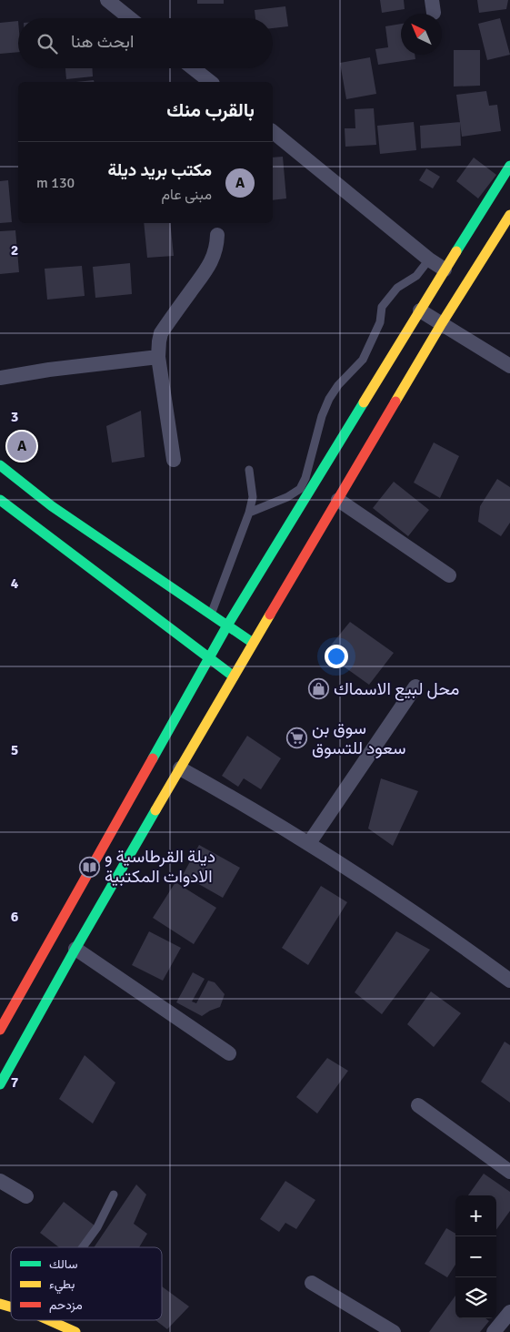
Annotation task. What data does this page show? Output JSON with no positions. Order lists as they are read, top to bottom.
{
  "places": {
    "shop": ["محل لبيع الاسماك"],
    "supermarket": ["سوق بن سعود للتسوق"],
    "library": ["ديلة القرطاسية و الادوات المكتبية"]
  },
  "legend": ["سالك", "بطيء", "مزدحم"],
  "north": "top left",
  "page": {
    "search": "ابحث هنا",
    "heading": "بالقرب منك",
    "list": [
      {
        "mark": "A",
        "name": "مكتب بريد ديلة",
        "note": "مبنى عام",
        "value": "130 m"
      }
    ],
    "pins": "A",
    "map_buttons": ["+", "−"]
  },
  "grid": {
    "rows": [
      "2",
      "3",
      "4",
      "5",
      "6",
      "7"
    ]
  }
}
